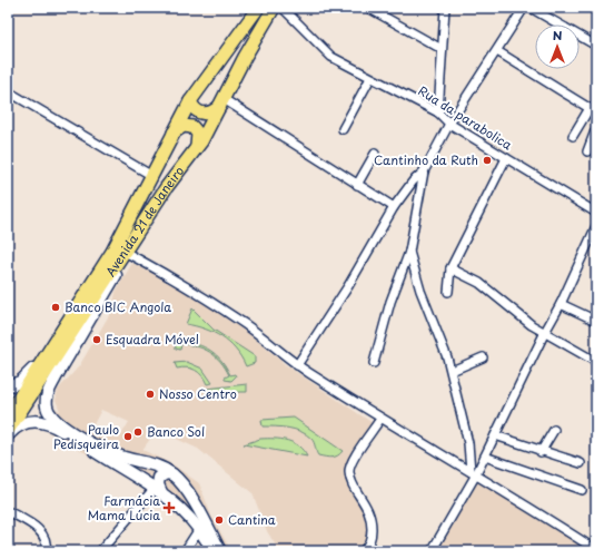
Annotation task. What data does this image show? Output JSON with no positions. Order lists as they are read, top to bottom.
{
  "streets": {
    "main road": ["Avenida 21 de Janeiro"],
    "street": ["Rua da parabolica"]
  },
  "places": {
    "other": [
      "Cantinho da Ruth",
      "Banco BIC Angola",
      "Esquadra Móvel",
      "Nosso Centro",
      "Banco Sol",
      "Paulo Pedisqueira",
      "Cantina"
    ],
    "health": ["Farmácia Mama Lúcia"]
  },
  "north": "top"
}
